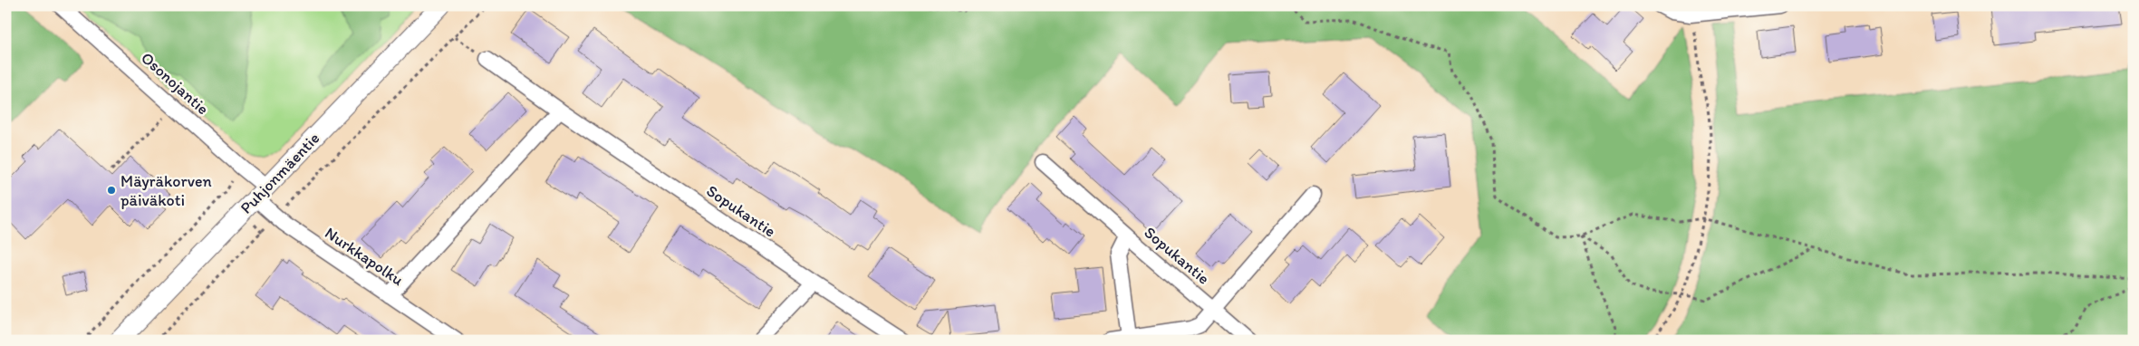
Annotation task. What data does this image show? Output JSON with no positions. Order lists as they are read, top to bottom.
{
  "streets": {
    "street": [
      "Osonojantie",
      "Puhjonmäentie",
      "Sopukantie",
      "Nurkkapolku"
    ]
  },
  "crossings": [
    ["Osonojantie", "Puhjonmäentie"],
    ["Osonojantie", "Nurkkapolku"],
    ["Puhjonmäentie", "Nurkkapolku"]
  ],
  "places": ["Mäyräkorven päiväkoti"]
}
